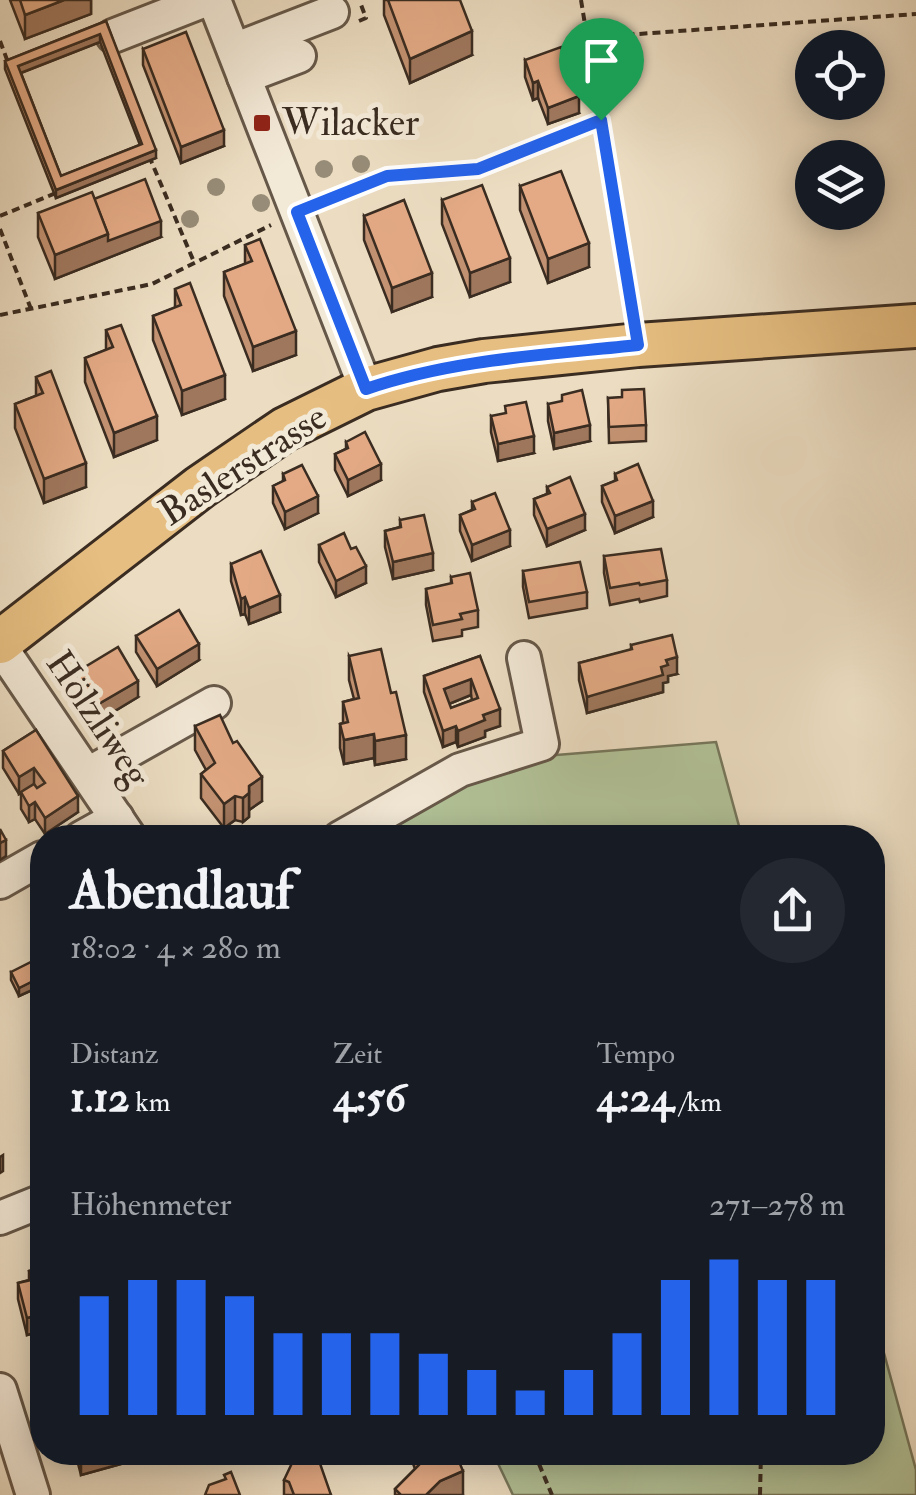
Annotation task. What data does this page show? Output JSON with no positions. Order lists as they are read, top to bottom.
{
  "streets": {
    "main road": ["Baslerstrasse"],
    "street": ["Hölzliweg"]
  },
  "crossings": [
    ["Baslerstrasse", "Hölzliweg"]
  ],
  "places": {
    "transit": ["Wilacker"]
  },
  "page": {
    "heading": ["Abendlauf", "18:02 · 4 × 280 m"],
    "stats": [
      ["Distanz", "1.12 km"],
      ["Zeit", "4:56"],
      ["Tempo", "4:24 /km"]
    ],
    "chart": ["Höhenmeter", "271–278 m"]
  }
}
